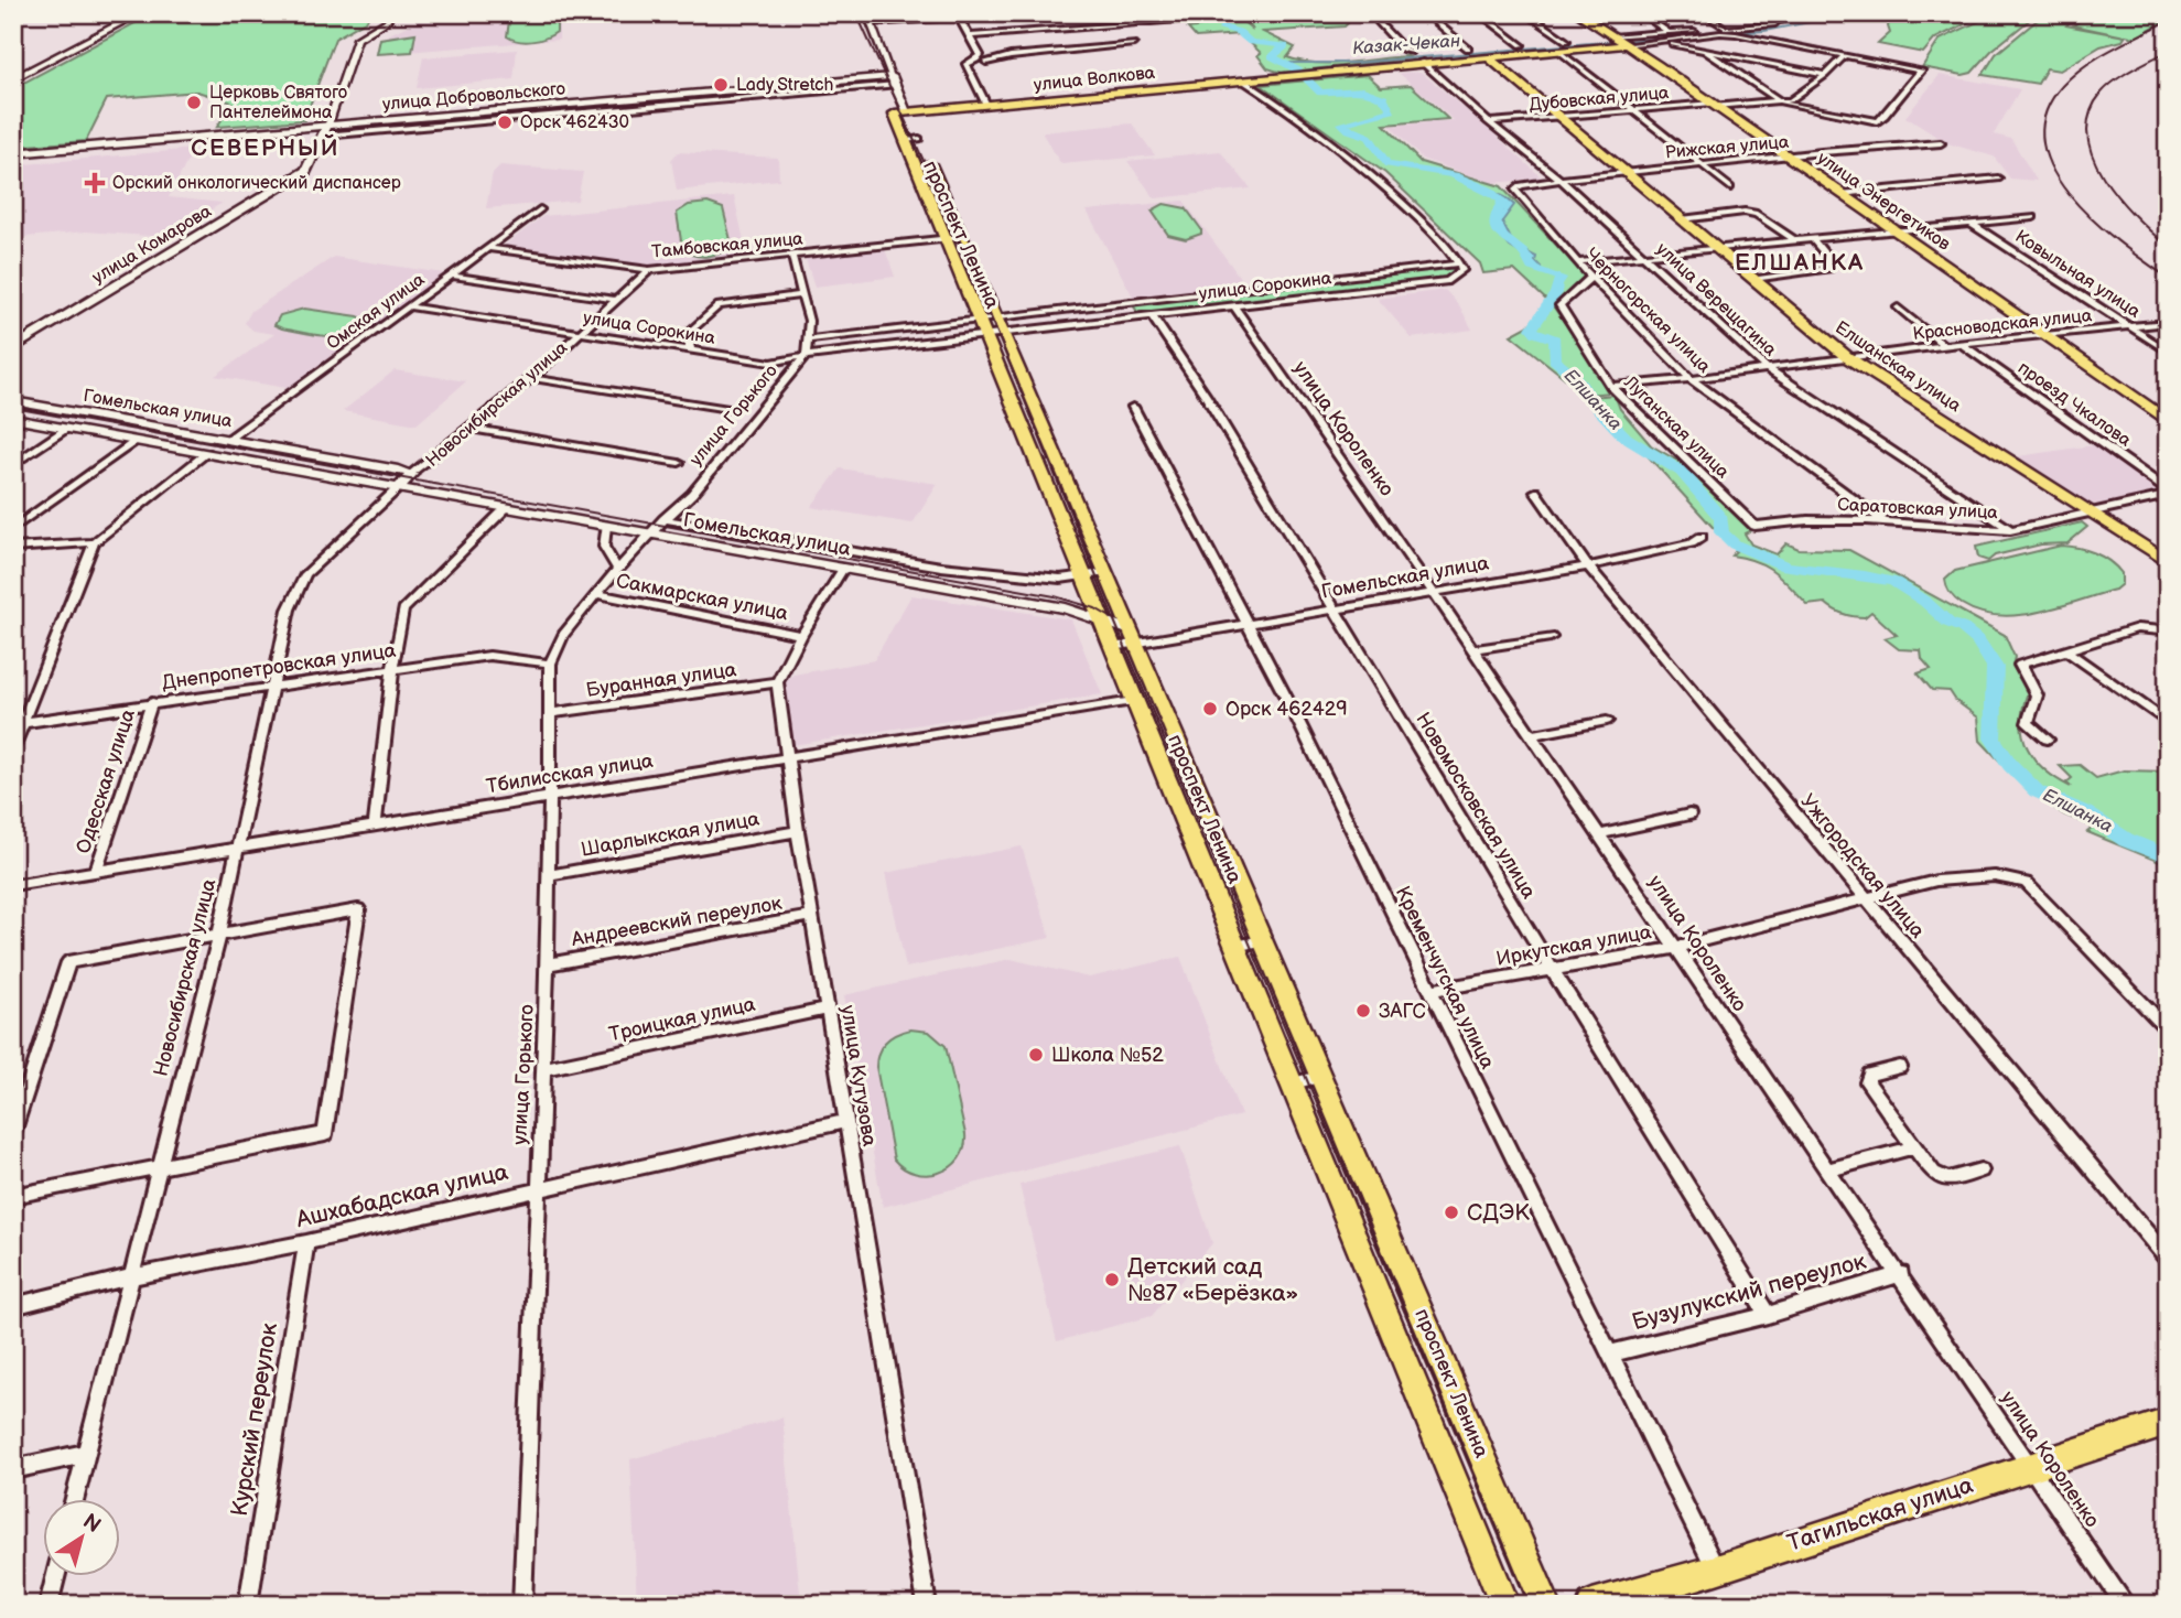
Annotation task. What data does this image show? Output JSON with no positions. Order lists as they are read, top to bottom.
{
  "streets": {
    "main road": [
      "улица Волкова",
      "улица Добровольского",
      "улица Энергетиков",
      "проспект Ленина",
      "улица Комарова",
      "Елшанская улица",
      "Тагильская улица"
    ],
    "street": [
      "Дубовская улица",
      "Рижская улица",
      "Тамбовская улица",
      "Ковыльная улица",
      "улица Сорокина",
      "улица Верещагина",
      "Черногорская улица",
      "Омская улица",
      "Красноводская улица",
      "Новосибирская улица",
      "проезд Чкалова",
      "Гомельская улица",
      "улица Горького",
      "Луганская улица",
      "улица Короленко",
      "Саратовская улица",
      "Сакмарская улица",
      "Днепропетровская улица",
      "Буранная улица",
      "Тбилисская улица",
      "Одесская улица",
      "Новомосковская улица",
      "Шарлыкская улица",
      "Ужгородская улица",
      "Андреевский переулок",
      "Иркутская улица",
      "Кременчугская улица",
      "Троицкая улица",
      "улица Кутузова",
      "Ашхабадская улица",
      "Бузулукский переулок",
      "Курский переулок"
    ]
  },
  "crossings": [
    ["улица Волкова", "улица Энергетиков"],
    ["улица Волкова", "проспект Ленина"],
    ["улица Волкова", "улица Верещагина"],
    ["улица Волкова", "Елшанская улица"],
    ["улица Добровольского", "проспект Ленина"],
    ["улица Добровольского", "улица Комарова"],
    ["Дубовская улица", "улица Энергетиков"],
    ["Дубовская улица", "улица Верещагина"],
    ["Дубовская улица", "Елшанская улица"],
    ["Рижская улица", "улица Энергетиков"],
    ["Рижская улица", "улица Верещагина"],
    ["Рижская улица", "Черногорская улица"],
    ["Рижская улица", "Елшанская улица"],
    ["улица Энергетиков", "Красноводская улица"],
    ["проспект Ленина", "Тамбовская улица"],
    ["проспект Ленина", "улица Сорокина"],
    ["проспект Ленина", "Гомельская улица"],
    ["проспект Ленина", "Тбилисская улица"],
    ["Тамбовская улица", "Омская улица"],
    ["Тамбовская улица", "Новосибирская улица"],
    ["Ковыльная улица", "Красноводская улица"],
    ["улица Сорокина", "Омская улица"],
    ["улица Сорокина", "Новосибирская улица"],
    ["улица Сорокина", "улица Горького"],
    ["улица Сорокина", "улица Короленко"],
    ["улица Сорокина", "Новомосковская улица"],
    ["улица Верещагина", "Красноводская улица"],
    ["улица Верещагина", "Саратовская улица"],
    ["Черногорская улица", "Красноводская улица"],
    ["Черногорская улица", "Луганская улица"],
    ["Черногорская улица", "Саратовская улица"],
    ["Омская улица", "Гомельская улица"],
    ["Красноводская улица", "Елшанская улица"],
    ["Красноводская улица", "проезд Чкалова"],
    ["Красноводская улица", "Луганская улица"],
    ["Елшанская улица", "Саратовская улица"],
    ["Новосибирская улица", "Гомельская улица"],
    ["Новосибирская улица", "Днепропетровская улица"],
    ["Новосибирская улица", "Тбилисская улица"],
    ["Новосибирская улица", "Ашхабадская улица"],
    ["проезд Чкалова", "Саратовская улица"],
    ["Гомельская улица", "улица Горького"],
    ["Гомельская улица", "улица Короленко"],
    ["Гомельская улица", "Новомосковская улица"],
    ["Гомельская улица", "Ужгородская улица"],
    ["Гомельская улица", "Кременчугская улица"],
    ["улица Горького", "Сакмарская улица"],
    ["улица Горького", "Днепропетровская улица"],
    ["улица Горького", "Буранная улица"],
    ["улица Горького", "Тбилисская улица"],
    ["улица Горького", "Шарлыкская улица"],
    ["улица Горького", "Андреевский переулок"],
    ["улица Горького", "Троицкая улица"],
    ["улица Горького", "Ашхабадская улица"],
    ["Луганская улица", "Саратовская улица"],
    ["улица Короленко", "Иркутская улица"],
    ["улица Короленко", "Бузулукский переулок"],
    ["улица Короленко", "Тагильская улица"],
    ["Днепропетровская улица", "Одесская улица"],
    ["Буранная улица", "улица Кутузова"],
    ["Тбилисская улица", "Одесская улица"],
    ["Тбилисская улица", "улица Кутузова"],
    ["Новомосковская улица", "Иркутская улица"],
    ["Новомосковская улица", "Бузулукский переулок"],
    ["Шарлыкская улица", "улица Кутузова"],
    ["Ужгородская улица", "Иркутская улица"],
    ["Андреевский переулок", "улица Кутузова"],
    ["Иркутская улица", "Кременчугская улица"],
    ["Кременчугская улица", "Бузулукский переулок"],
    ["Кременчугская улица", "Тагильская улица"],
    ["Троицкая улица", "улица Кутузова"],
    ["улица Кутузова", "Ашхабадская улица"],
    ["Ашхабадская улица", "Курский переулок"]
  ],
  "districts": ["СЕВЕРНЫЙ", "ЕЛШАНКА"],
  "water": ["Казак-Чекан", "Елшанка"],
  "places": {
    "other": [
      "Lady Stretch",
      "Церковь Святого Пантелеймона",
      "Орск 462430",
      "Орск 462429",
      "ЗАГС",
      "Школа №52",
      "СДЭК",
      "Детский сад №87 «Берёзка»"
    ],
    "health": ["Орский онкологический диспансер"]
  },
  "north": "top right"
}
